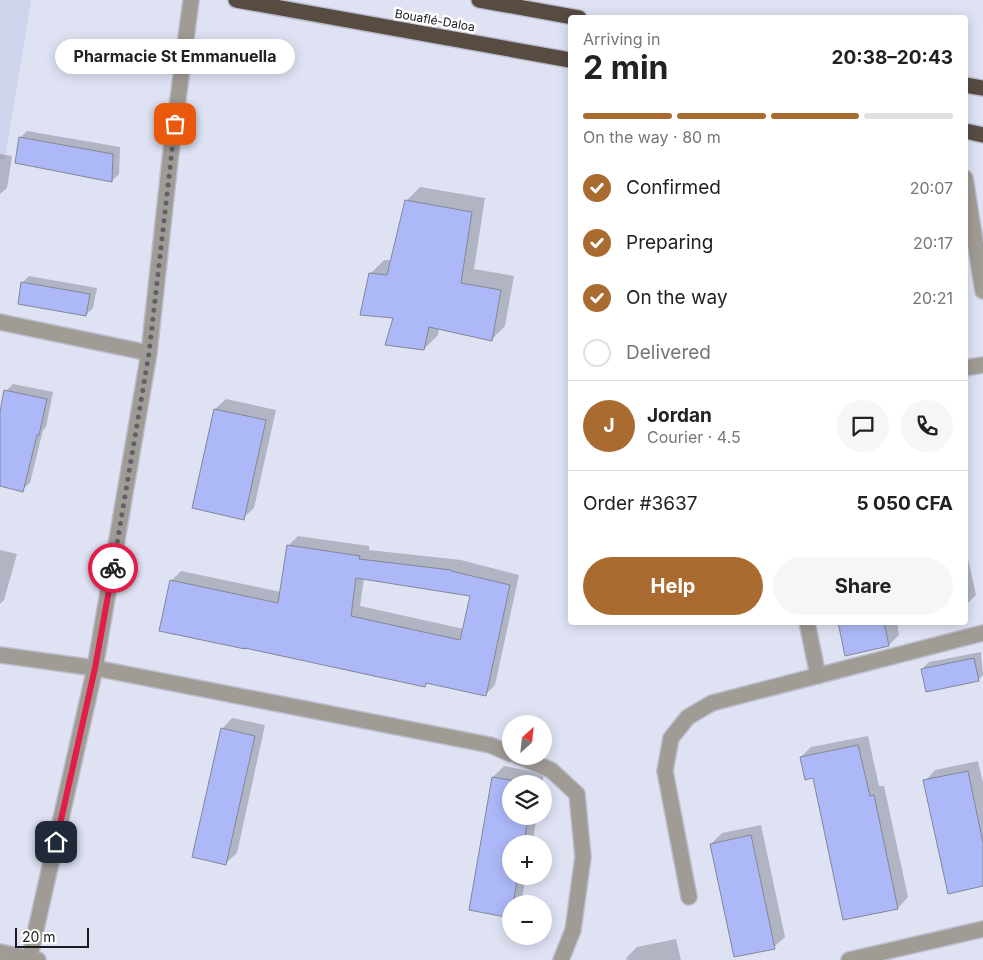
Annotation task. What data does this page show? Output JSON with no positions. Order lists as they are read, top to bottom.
{
  "streets": {
    "highway": ["Bouaflé-Daloa"]
  },
  "places": ["Pharmacie St Emmanuella"],
  "scale_bar": "20 m",
  "north": "top right",
  "page": {
    "heading": ["2 min", "Arriving in", "20:38–20:43"],
    "panel": [
      "Jordan",
      "Courier · 4.5",
      "Order #3637",
      "5 050 CFA"
    ],
    "bubble": "Pharmacie St Emmanuella",
    "bar": "On the way · 80 m",
    "list": [
      ["Confirmed", "20:07"],
      ["Preparing", "20:17"],
      ["On the way", "20:21"],
      "Delivered"
    ],
    "round": "J",
    "buttons": ["Help", "Share"],
    "map_buttons": ["+", "−"],
    "scale": "20 m"
  }
}
